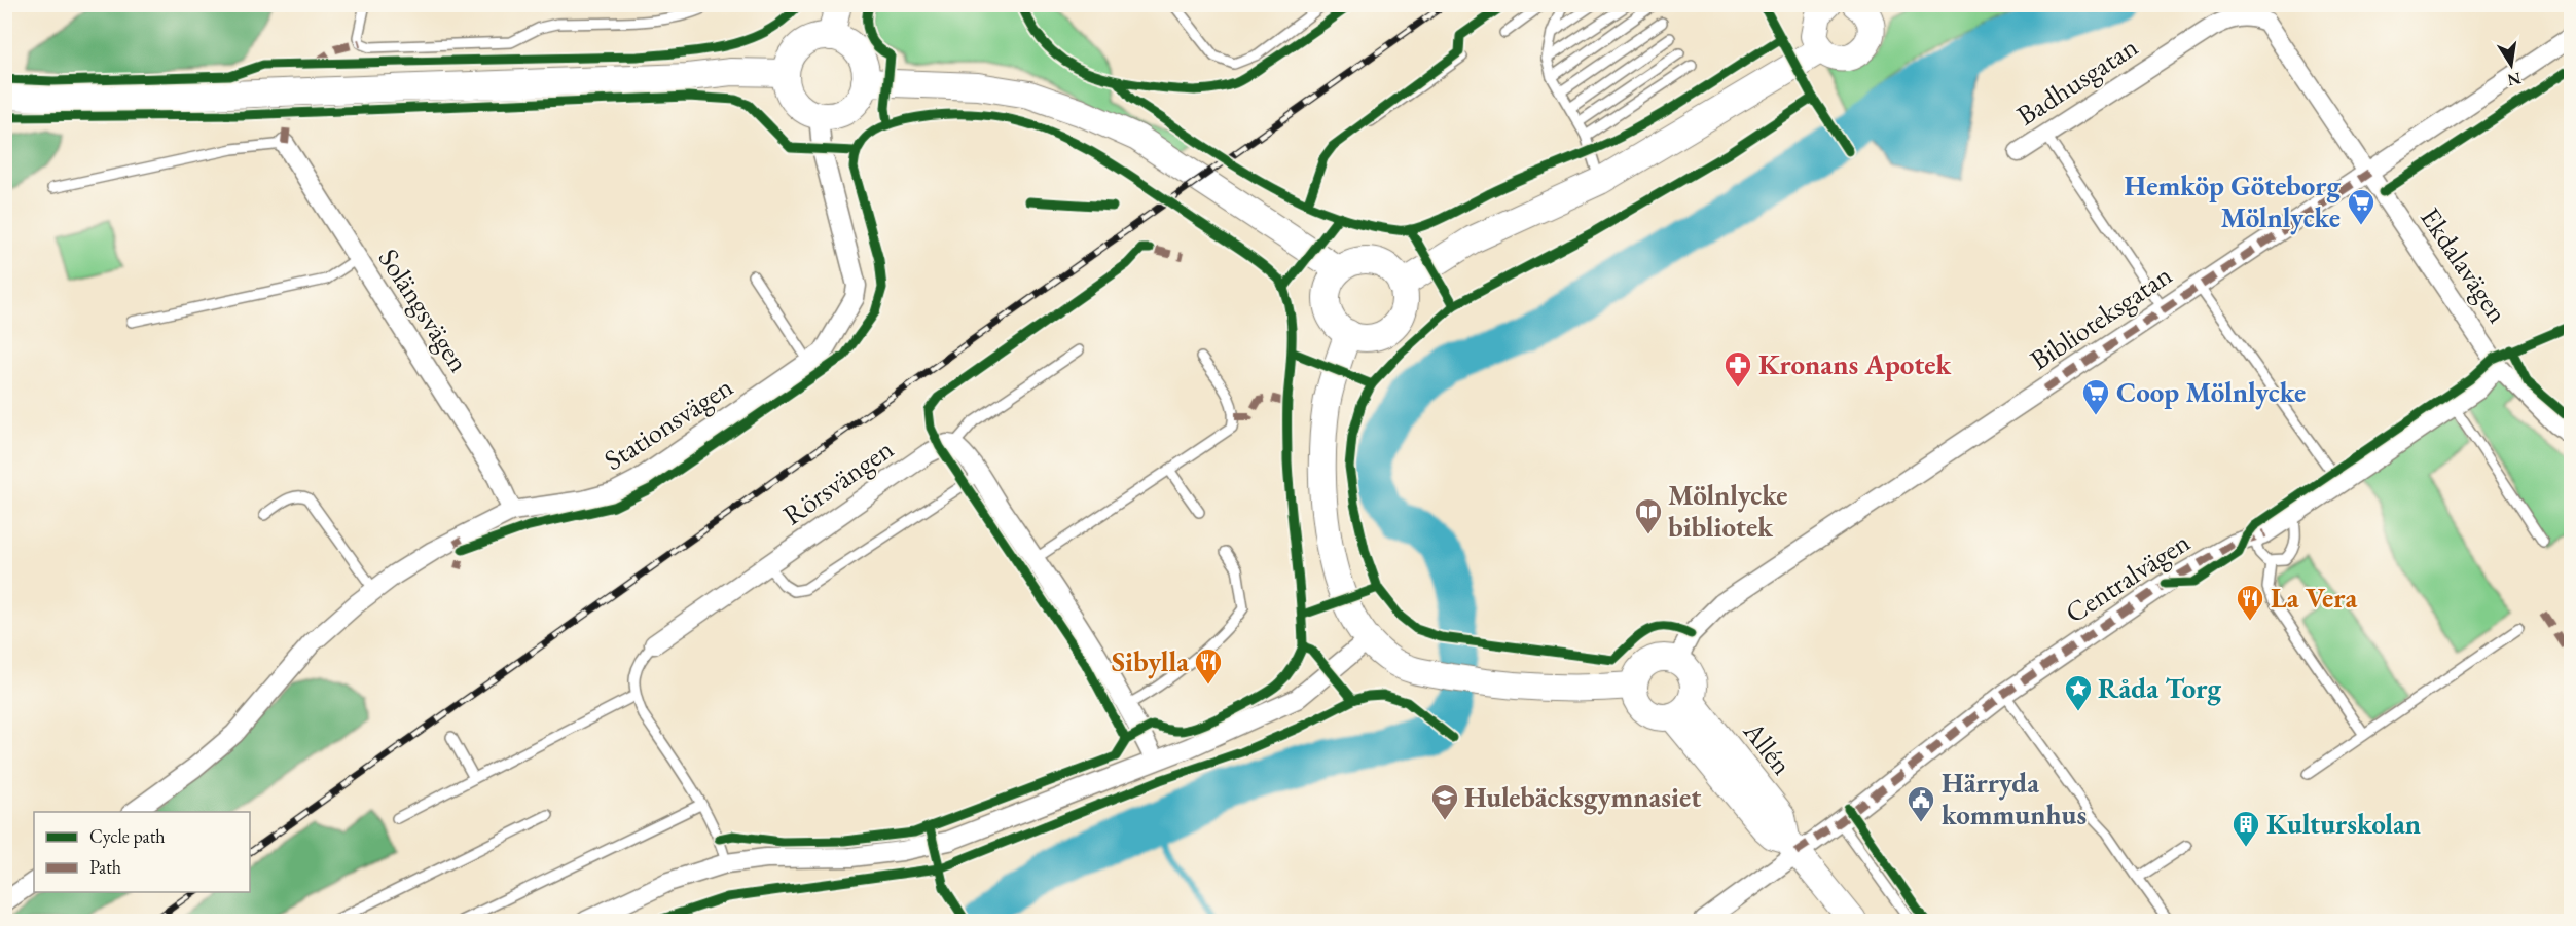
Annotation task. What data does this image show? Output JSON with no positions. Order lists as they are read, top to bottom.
{
  "streets": {
    "street": [
      "Badhusgatan",
      "Ekdalavägen",
      "Solängsvägen",
      "Biblioteksgatan",
      "Stationsvägen",
      "Rörsvängen",
      "Centralvägen",
      "Allén"
    ]
  },
  "crossings": [
    ["Badhusgatan", "Ekdalavägen"],
    ["Badhusgatan", "Biblioteksgatan"],
    ["Ekdalavägen", "Biblioteksgatan"],
    ["Ekdalavägen", "Centralvägen"],
    ["Solängsvägen", "Stationsvägen"],
    ["Biblioteksgatan", "Allén"],
    ["Centralvägen", "Allén"]
  ],
  "places": {
    "supermarket": ["Hemköp Göteborg Mölnlycke", "Coop Mölnlycke"],
    "pharmacy": ["Kronans Apotek"],
    "library": ["Mölnlycke bibliotek"],
    "restaurant": ["La Vera", "Sibylla"],
    "place": ["Råda Torg"],
    "school or university": ["Hulebäcksgymnasiet"],
    "public building": ["Härryda kommunhus"],
    "building": ["Kulturskolan"]
  },
  "legend": ["Cycle path", "Path"],
  "north": "bottom"
}
